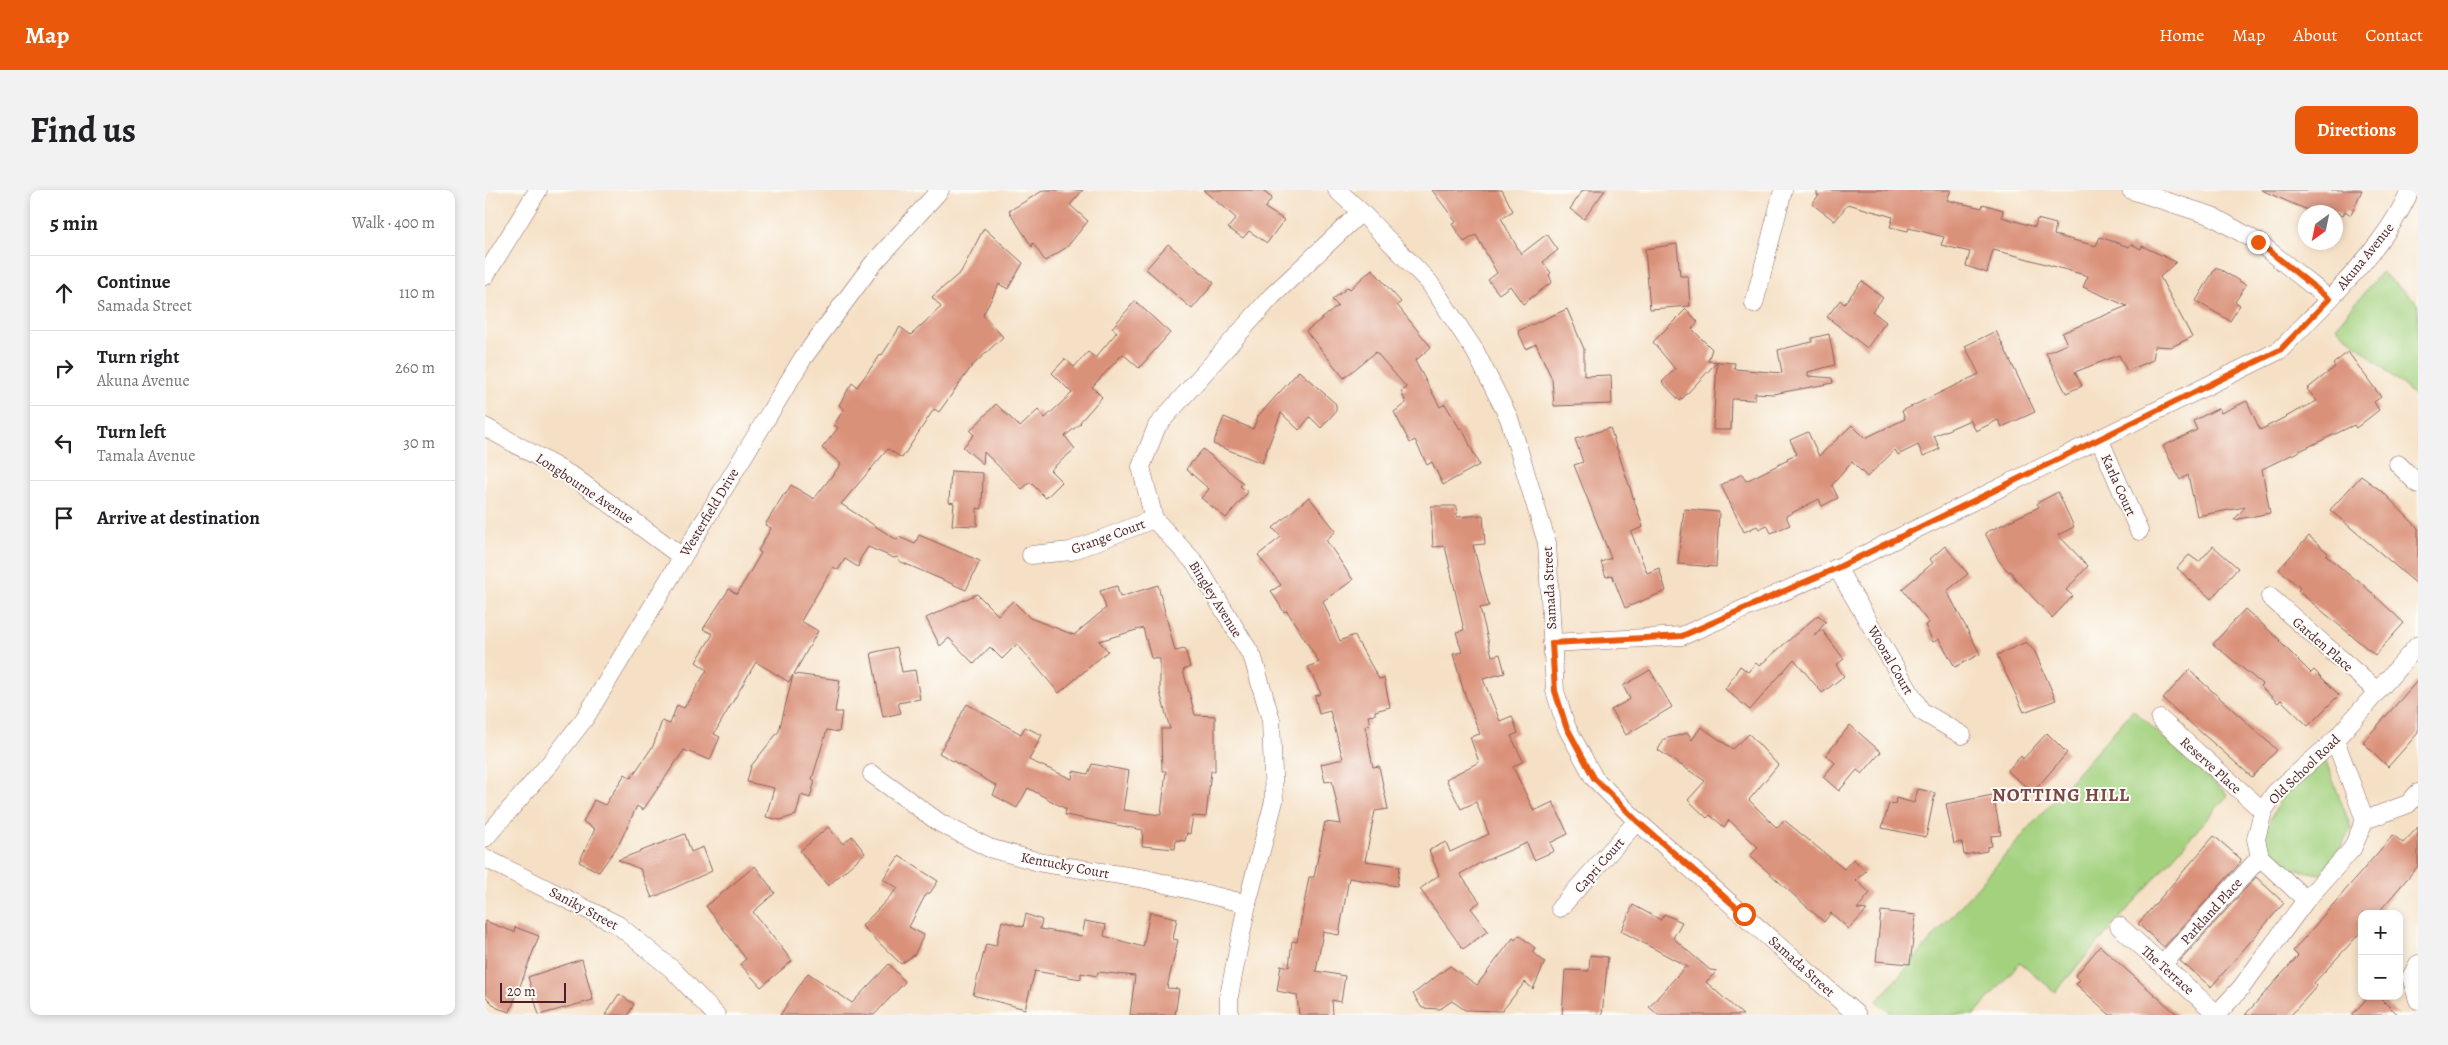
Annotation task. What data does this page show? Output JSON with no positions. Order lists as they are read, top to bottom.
{
  "streets": {
    "street": [
      "Akuna Avenue",
      "Karla Court",
      "Longbourne Avenue",
      "Westerfield Drive",
      "Grange Court",
      "Samada Street",
      "Bingley Avenue",
      "Garden Place",
      "Wooral Court",
      "Reserve Place",
      "Old School Road",
      "Kentucky Court",
      "Capri Court",
      "Saniky Street",
      "Parkland Place",
      "The Terrace"
    ]
  },
  "crossings": [
    ["Akuna Avenue", "Karla Court"],
    ["Akuna Avenue", "Samada Street"],
    ["Akuna Avenue", "Wooral Court"],
    ["Longbourne Avenue", "Westerfield Drive"],
    ["Grange Court", "Bingley Avenue"],
    ["Samada Street", "Bingley Avenue"],
    ["Samada Street", "Capri Court"],
    ["Bingley Avenue", "Kentucky Court"],
    ["Garden Place", "Old School Road"],
    ["Reserve Place", "Old School Road"],
    ["Old School Road", "Parkland Place"],
    ["Parkland Place", "The Terrace"]
  ],
  "districts": ["NOTTING HILL"],
  "scale_bar": "20 m",
  "north": "bottom left",
  "page": {
    "header": "Map",
    "nav": [
      "Home",
      "Map",
      "About",
      "Contact"
    ],
    "title": "Find us",
    "buttons": "Directions",
    "heading": ["5 min", "Walk · 400 m"],
    "list": [
      ["Continue", "Samada Street", "110 m"],
      ["Turn right", "Akuna Avenue", "260 m"],
      ["Turn left", "Tamala Avenue", "30 m"],
      "Arrive at destination"
    ],
    "map_buttons": ["+", "−"],
    "scale": "20 m"
  }
}
